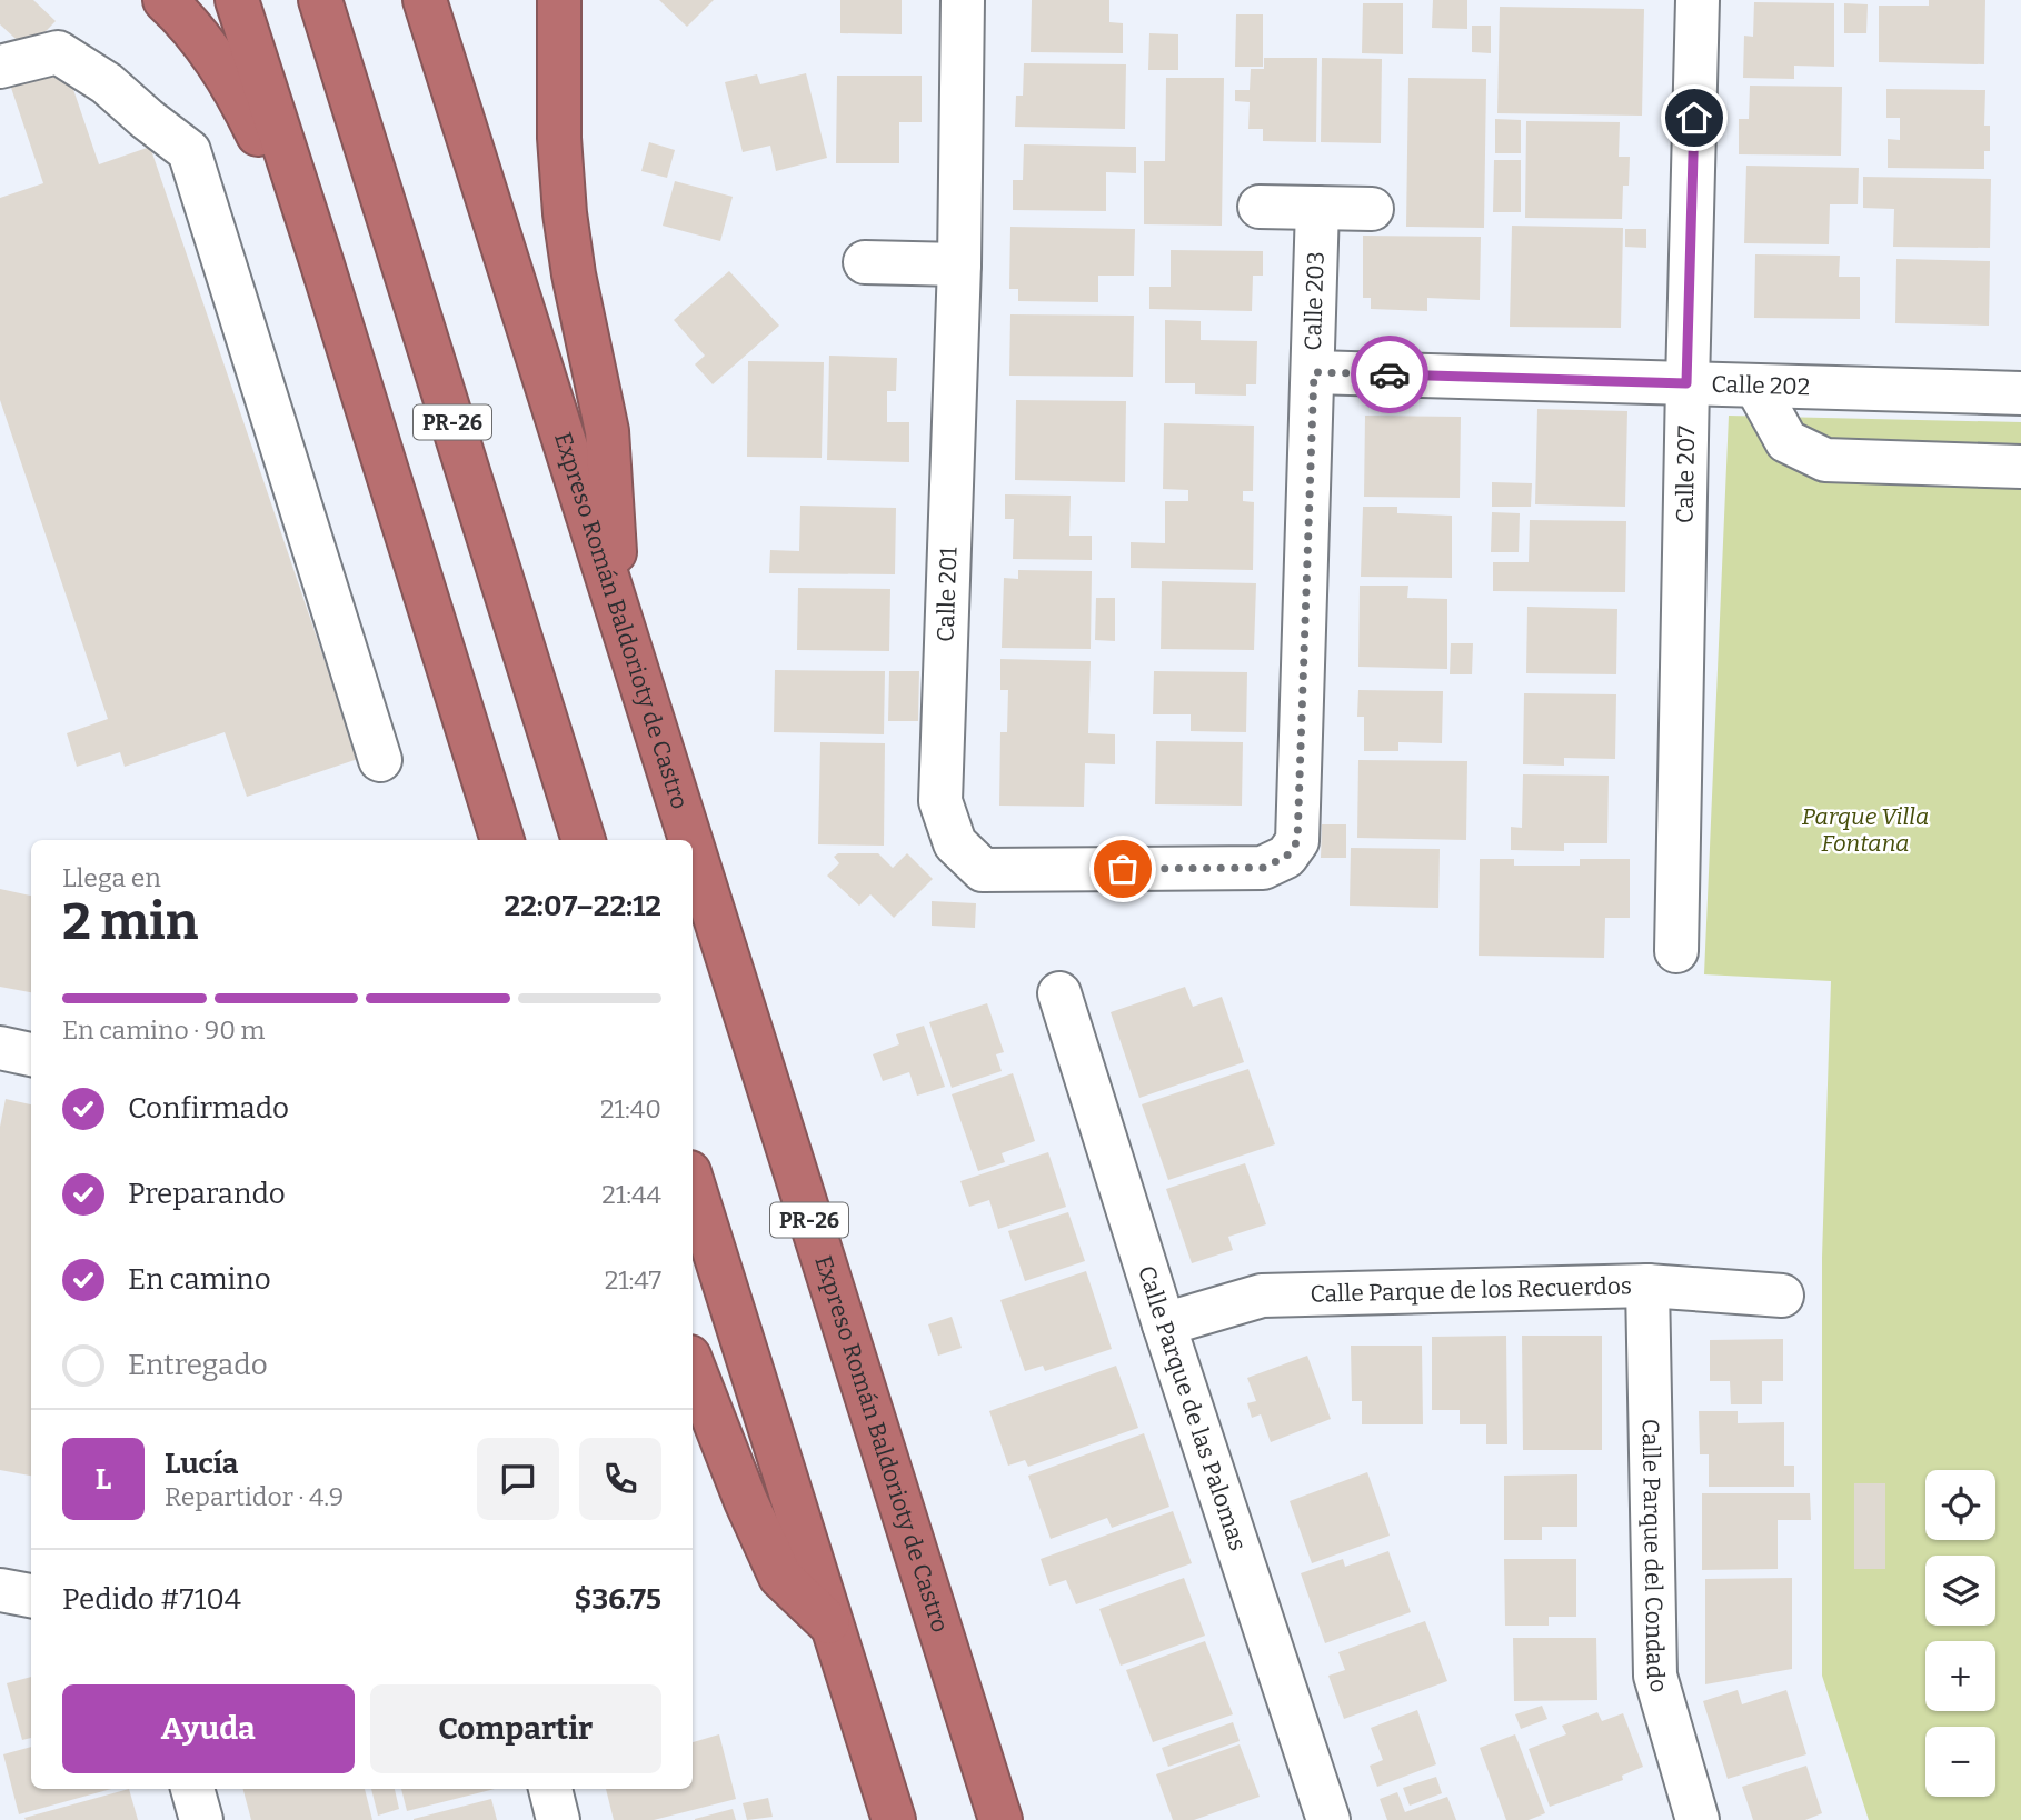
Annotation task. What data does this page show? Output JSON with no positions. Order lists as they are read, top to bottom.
{
  "streets": {
    "highway": ["PR-26", "Expreso Román Baldorioty de Castro"],
    "street": [
      "Calle 203",
      "Calle 202",
      "Calle 207",
      "Calle 201",
      "Calle Parque de los Recuerdos",
      "Calle Parque de las Palomas",
      "Calle Parque del Condado"
    ]
  },
  "crossings": [
    ["Calle 203", "Calle 202"],
    ["Calle 203", "Calle 201"],
    ["Calle 202", "Calle 207"],
    ["Calle Parque de los Recuerdos", "Calle Parque de las Palomas"],
    ["Calle Parque de los Recuerdos", "Calle Parque del Condado"]
  ],
  "parks": ["Parque Villa Fontana"],
  "page": {
    "heading": ["2 min", "Llega en", "22:07–22:12"],
    "panel": [
      "Lucía",
      "Repartidor · 4.9",
      "Pedido #7104",
      "$36.75"
    ],
    "bar": "En camino · 90 m",
    "list": [
      ["Confirmado", "21:40"],
      ["Preparando", "21:44"],
      ["En camino", "21:47"],
      "Entregado"
    ],
    "round": "L",
    "map_buttons": ["+", "−"],
    "buttons": ["Ayuda", "Compartir"]
  }
}
